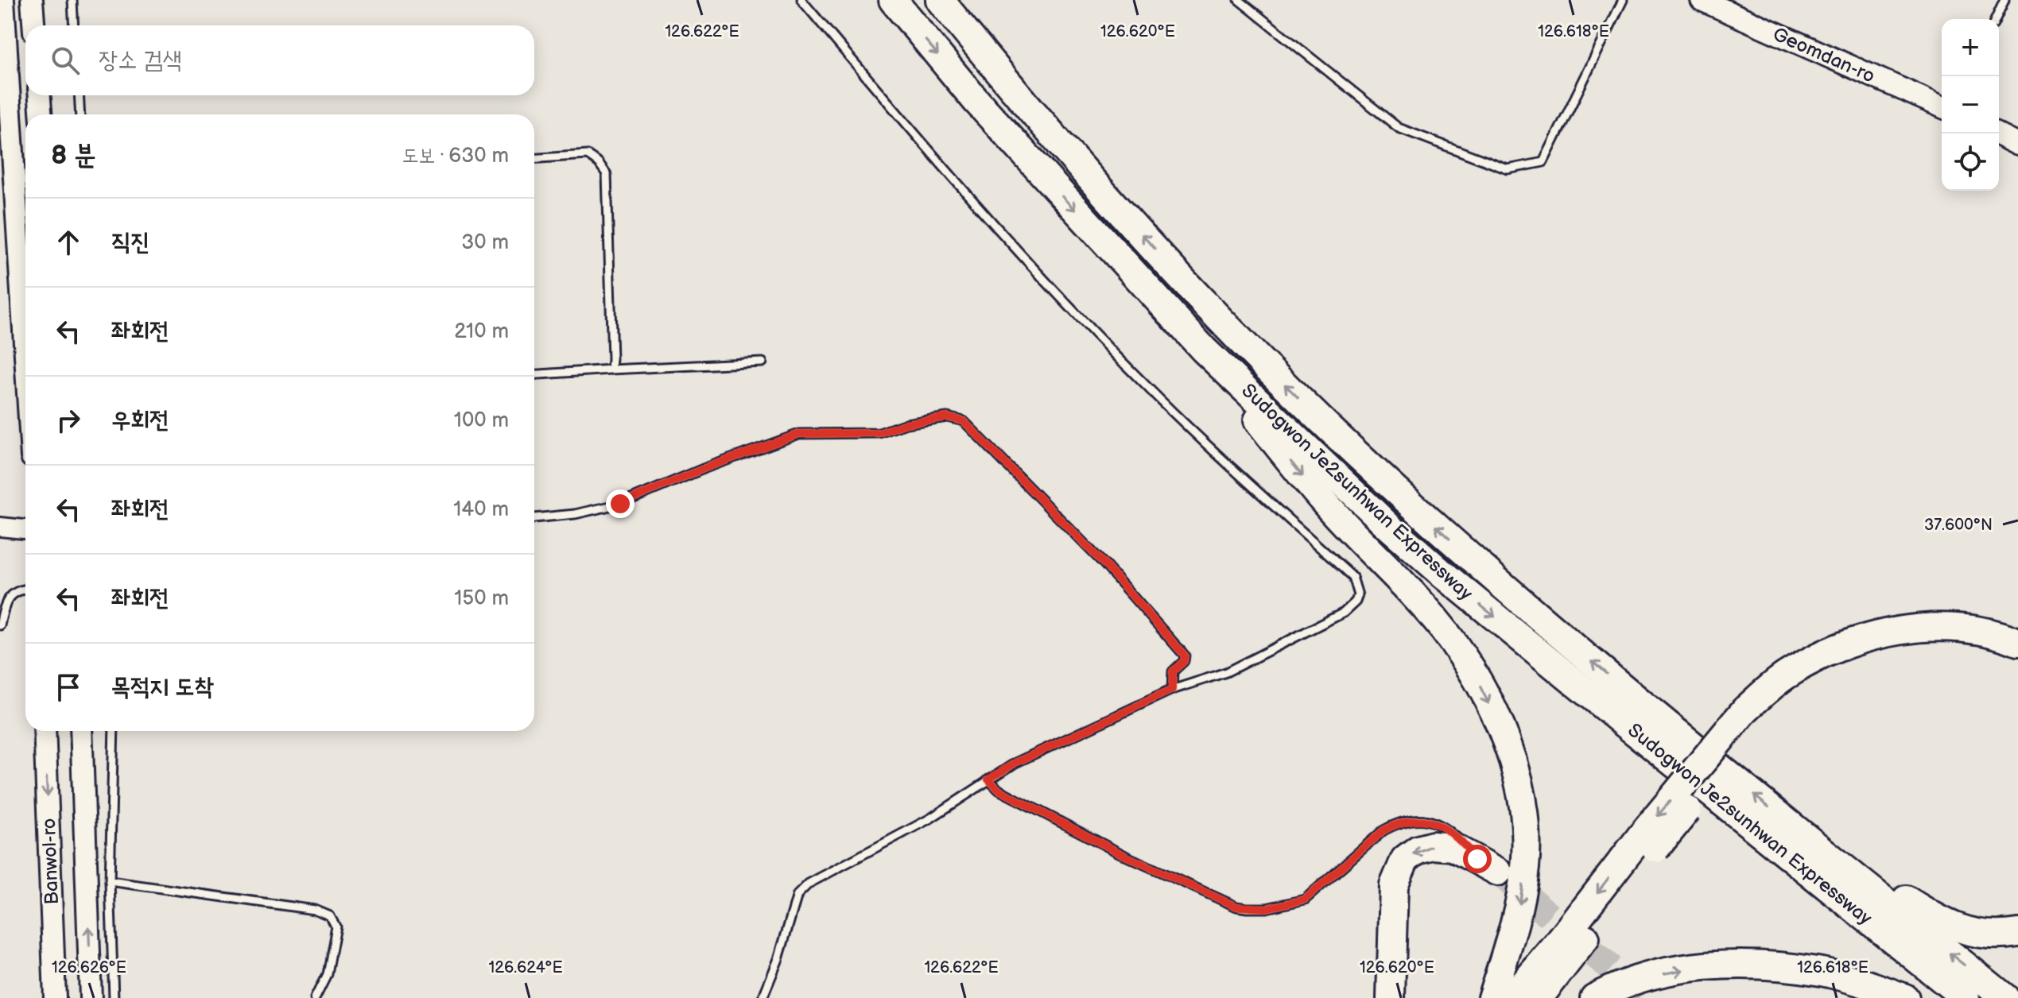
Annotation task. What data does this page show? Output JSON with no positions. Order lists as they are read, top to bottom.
{
  "streets": {
    "highway": ["Sudogwon Je2sunhwan Expressway"],
    "main road": ["Geomdan-ro", "Banwol-ro"]
  },
  "page": {
    "map_buttons": ["+", "−"],
    "search": "장소 검색",
    "heading": ["8 분", "도보 · 630 m"],
    "list": [
      ["직진", "30 m"],
      ["좌회전", "210 m"],
      ["우회전", "100 m"],
      ["좌회전", "140 m"],
      ["좌회전", "150 m"],
      "목적지 도착"
    ]
  },
  "coordinates": [
    "126.622°E",
    "126.620°E",
    "126.618°E",
    "37.600°N",
    "126.626°E",
    "126.624°E"
  ]
}
